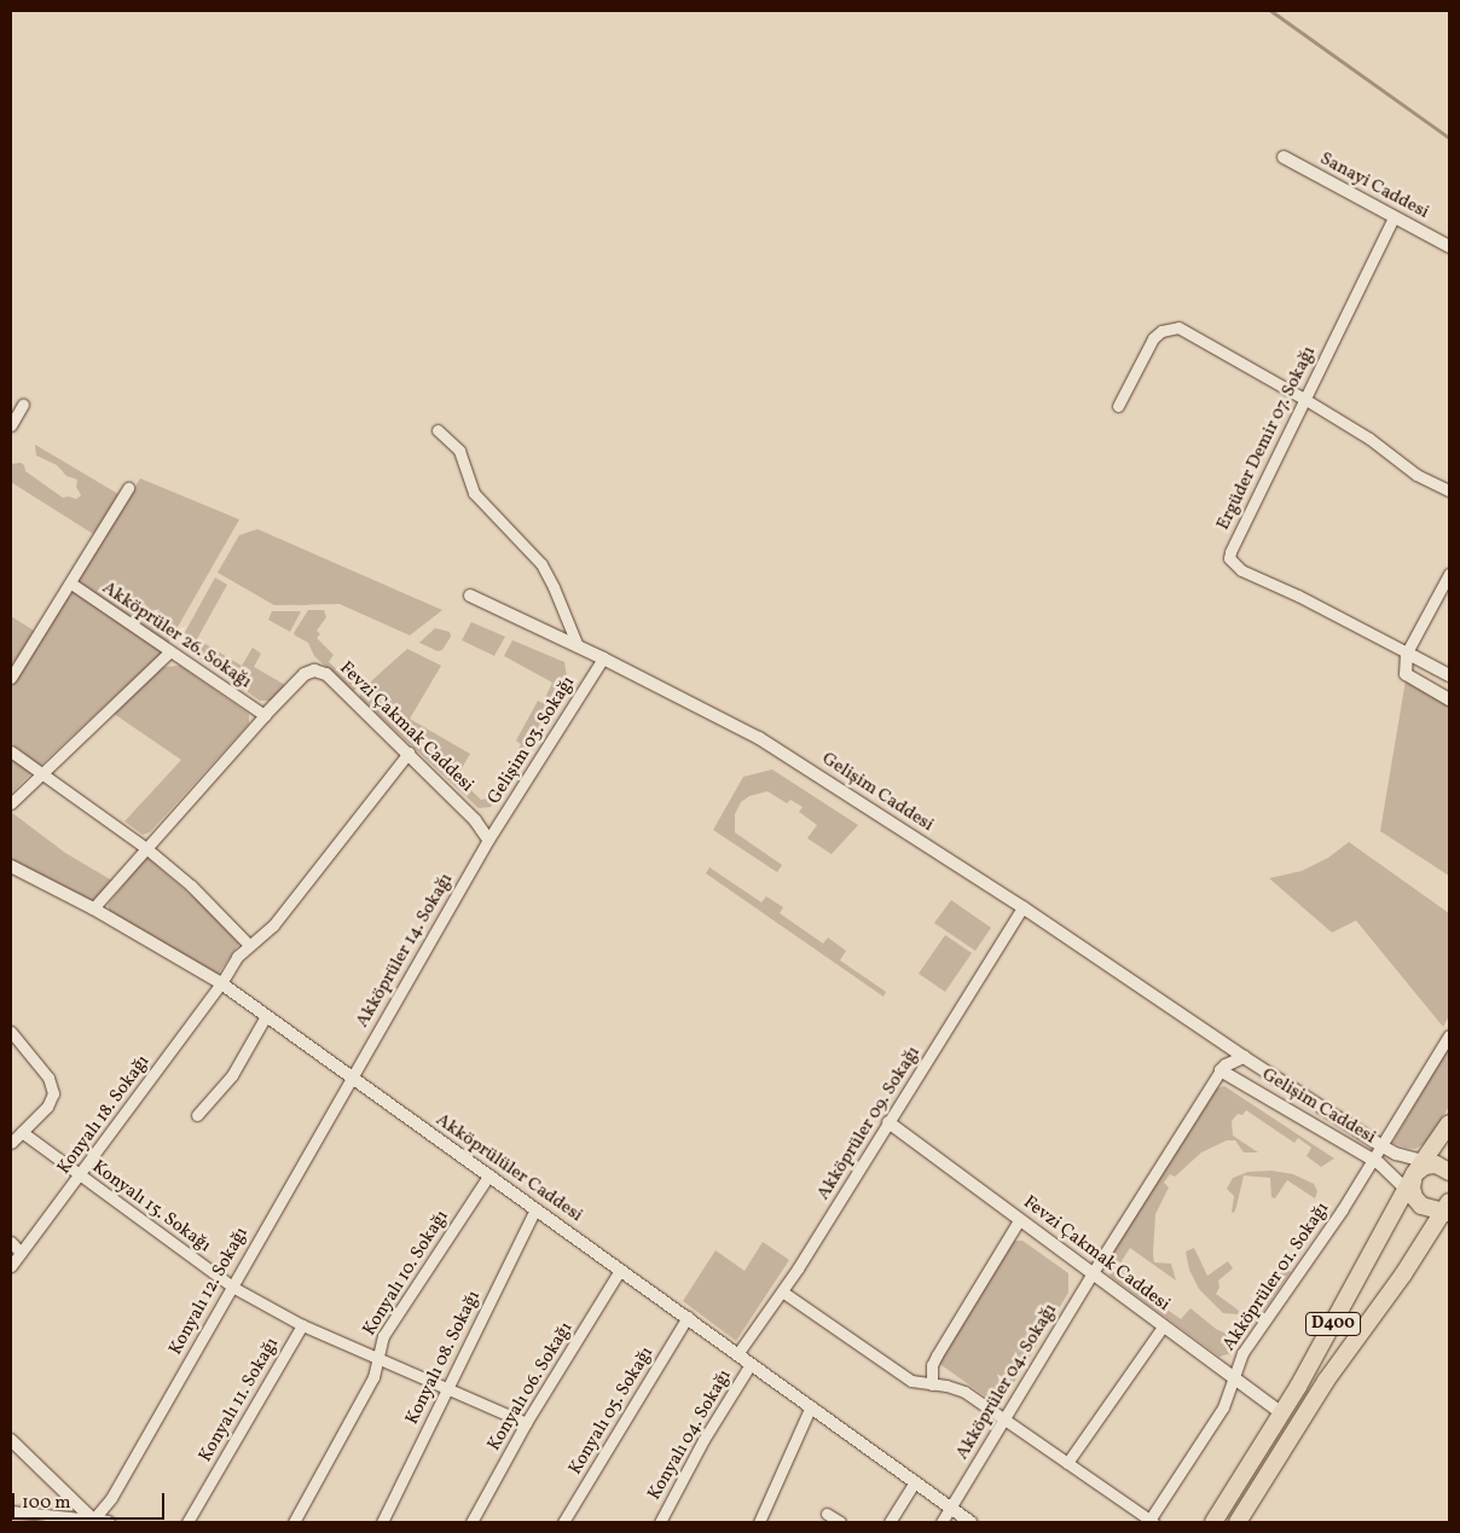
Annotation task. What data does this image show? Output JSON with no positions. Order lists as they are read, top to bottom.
{
  "streets": {
    "highway": ["D400"],
    "street": [
      "Sanayi Caddesi",
      "Ergüder Demir 07. Sokağı",
      "Akköprüler 26. Sokağı",
      "Fevzi Çakmak Caddesi",
      "Gelişim 03. Sokağı",
      "Gelişim Caddesi",
      "Akköprüler 14. Sokağı",
      "Konyalı 18. Sokağı",
      "Akköprüler 09. Sokağı",
      "Akköprülüler Caddesi",
      "Konyalı 15. Sokağı",
      "Konyalı 10. Sokağı",
      "Akköprüler 01. Sokağı",
      "Konyalı 12. Sokağı",
      "Konyalı 08. Sokağı",
      "Akköprüler 04. Sokağı",
      "Konyalı 06. Sokağı",
      "Konyalı 11. Sokağı",
      "Konyalı 05. Sokağı",
      "Konyalı 04. Sokağı"
    ]
  },
  "crossings": [
    ["Sanayi Caddesi", "Ergüder Demir 07. Sokağı"],
    ["Akköprüler 26. Sokağı", "Fevzi Çakmak Caddesi"],
    ["Fevzi Çakmak Caddesi", "Gelişim 03. Sokağı"],
    ["Fevzi Çakmak Caddesi", "Akköprüler 14. Sokağı"],
    ["Fevzi Çakmak Caddesi", "Konyalı 18. Sokağı"],
    ["Fevzi Çakmak Caddesi", "Akköprüler 09. Sokağı"],
    ["Fevzi Çakmak Caddesi", "Akköprüler 01. Sokağı"],
    ["Fevzi Çakmak Caddesi", "D400"],
    ["Fevzi Çakmak Caddesi", "Akköprüler 04. Sokağı"],
    ["Gelişim 03. Sokağı", "Gelişim Caddesi"],
    ["Gelişim 03. Sokağı", "Akköprüler 14. Sokağı"],
    ["Gelişim Caddesi", "Akköprüler 09. Sokağı"],
    ["Gelişim Caddesi", "Akköprüler 01. Sokağı"],
    ["Gelişim Caddesi", "D400"],
    ["Gelişim Caddesi", "Akköprüler 04. Sokağı"],
    ["Akköprüler 14. Sokağı", "Akköprülüler Caddesi"],
    ["Akköprüler 14. Sokağı", "Konyalı 12. Sokağı"],
    ["Konyalı 18. Sokağı", "Akköprülüler Caddesi"],
    ["Konyalı 18. Sokağı", "Konyalı 15. Sokağı"],
    ["Akköprüler 09. Sokağı", "Akköprülüler Caddesi"],
    ["Akköprülüler Caddesi", "Konyalı 10. Sokağı"],
    ["Akköprülüler Caddesi", "Konyalı 12. Sokağı"],
    ["Akköprülüler Caddesi", "Konyalı 08. Sokağı"],
    ["Akköprülüler Caddesi", "Akköprüler 04. Sokağı"],
    ["Akköprülüler Caddesi", "Konyalı 06. Sokağı"],
    ["Akköprülüler Caddesi", "Konyalı 05. Sokağı"],
    ["Akköprülüler Caddesi", "Konyalı 04. Sokağı"],
    ["Konyalı 15. Sokağı", "Konyalı 10. Sokağı"],
    ["Konyalı 15. Sokağı", "Konyalı 12. Sokağı"],
    ["Konyalı 15. Sokağı", "Konyalı 08. Sokağı"],
    ["Konyalı 15. Sokağı", "Konyalı 06. Sokağı"],
    ["Konyalı 15. Sokağı", "Konyalı 11. Sokağı"]
  ],
  "scale_bar": "100 m"
}
